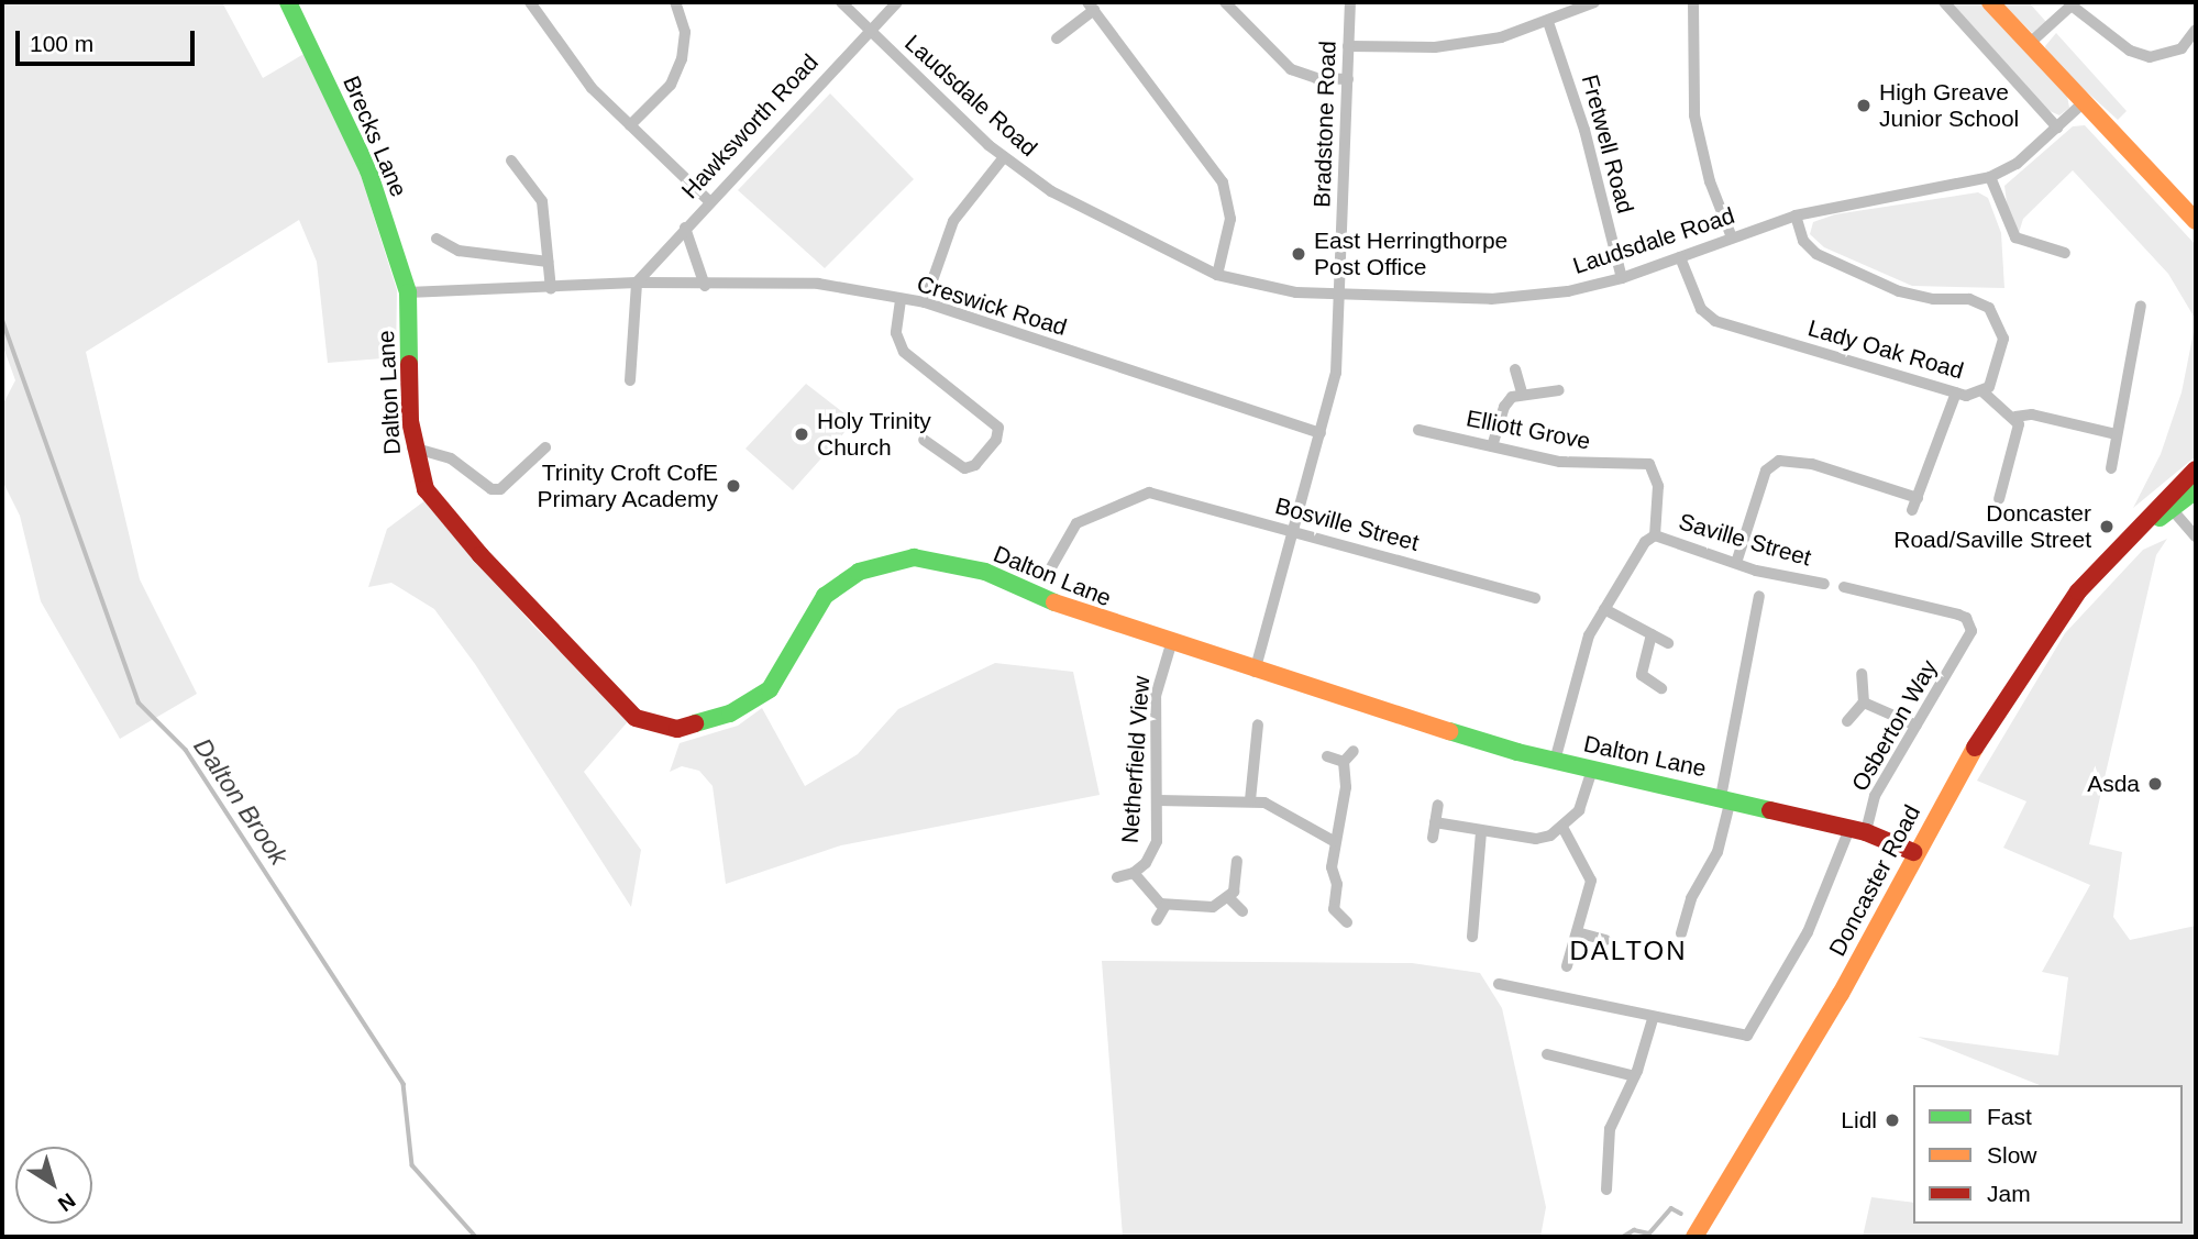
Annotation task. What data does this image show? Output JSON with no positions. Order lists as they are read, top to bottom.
{
  "streets": {
    "street": [
      "Laudsdale Road",
      "Bradstone Road",
      "Hawksworth Road",
      "Brecks Lane",
      "Fretwell Road",
      "Creswick Road",
      "Lady Oak Road",
      "Dalton Lane",
      "Elliott Grove",
      "Bosville Street",
      "Saville Street",
      "Osberton Way",
      "Netherfield View",
      "Doncaster Road"
    ]
  },
  "crossings": [
    ["Laudsdale Road", "Bradstone Road"],
    ["Laudsdale Road", "Hawksworth Road"],
    ["Laudsdale Road", "Fretwell Road"],
    ["Laudsdale Road", "Lady Oak Road"],
    ["Bradstone Road", "Creswick Road"],
    ["Bradstone Road", "Dalton Lane"],
    ["Bradstone Road", "Bosville Street"],
    ["Hawksworth Road", "Creswick Road"],
    ["Brecks Lane", "Creswick Road"],
    ["Brecks Lane", "Dalton Lane"],
    ["Creswick Road", "Dalton Lane"],
    ["Dalton Lane", "Osberton Way"],
    ["Dalton Lane", "Netherfield View"],
    ["Dalton Lane", "Doncaster Road"],
    ["Elliott Grove", "Saville Street"]
  ],
  "districts": ["DALTON"],
  "water": ["Dalton Brook"],
  "places": [
    "High Greave Junior School",
    "East Herringthorpe Post Office",
    "Holy Trinity Church",
    "Trinity Croft CofE Primary Academy",
    "Doncaster Road/Saville Street",
    "Asda",
    "Lidl"
  ],
  "legend": ["Fast", "Slow", "Jam"],
  "scale_bar": "100 m",
  "north": "bottom right"
}
